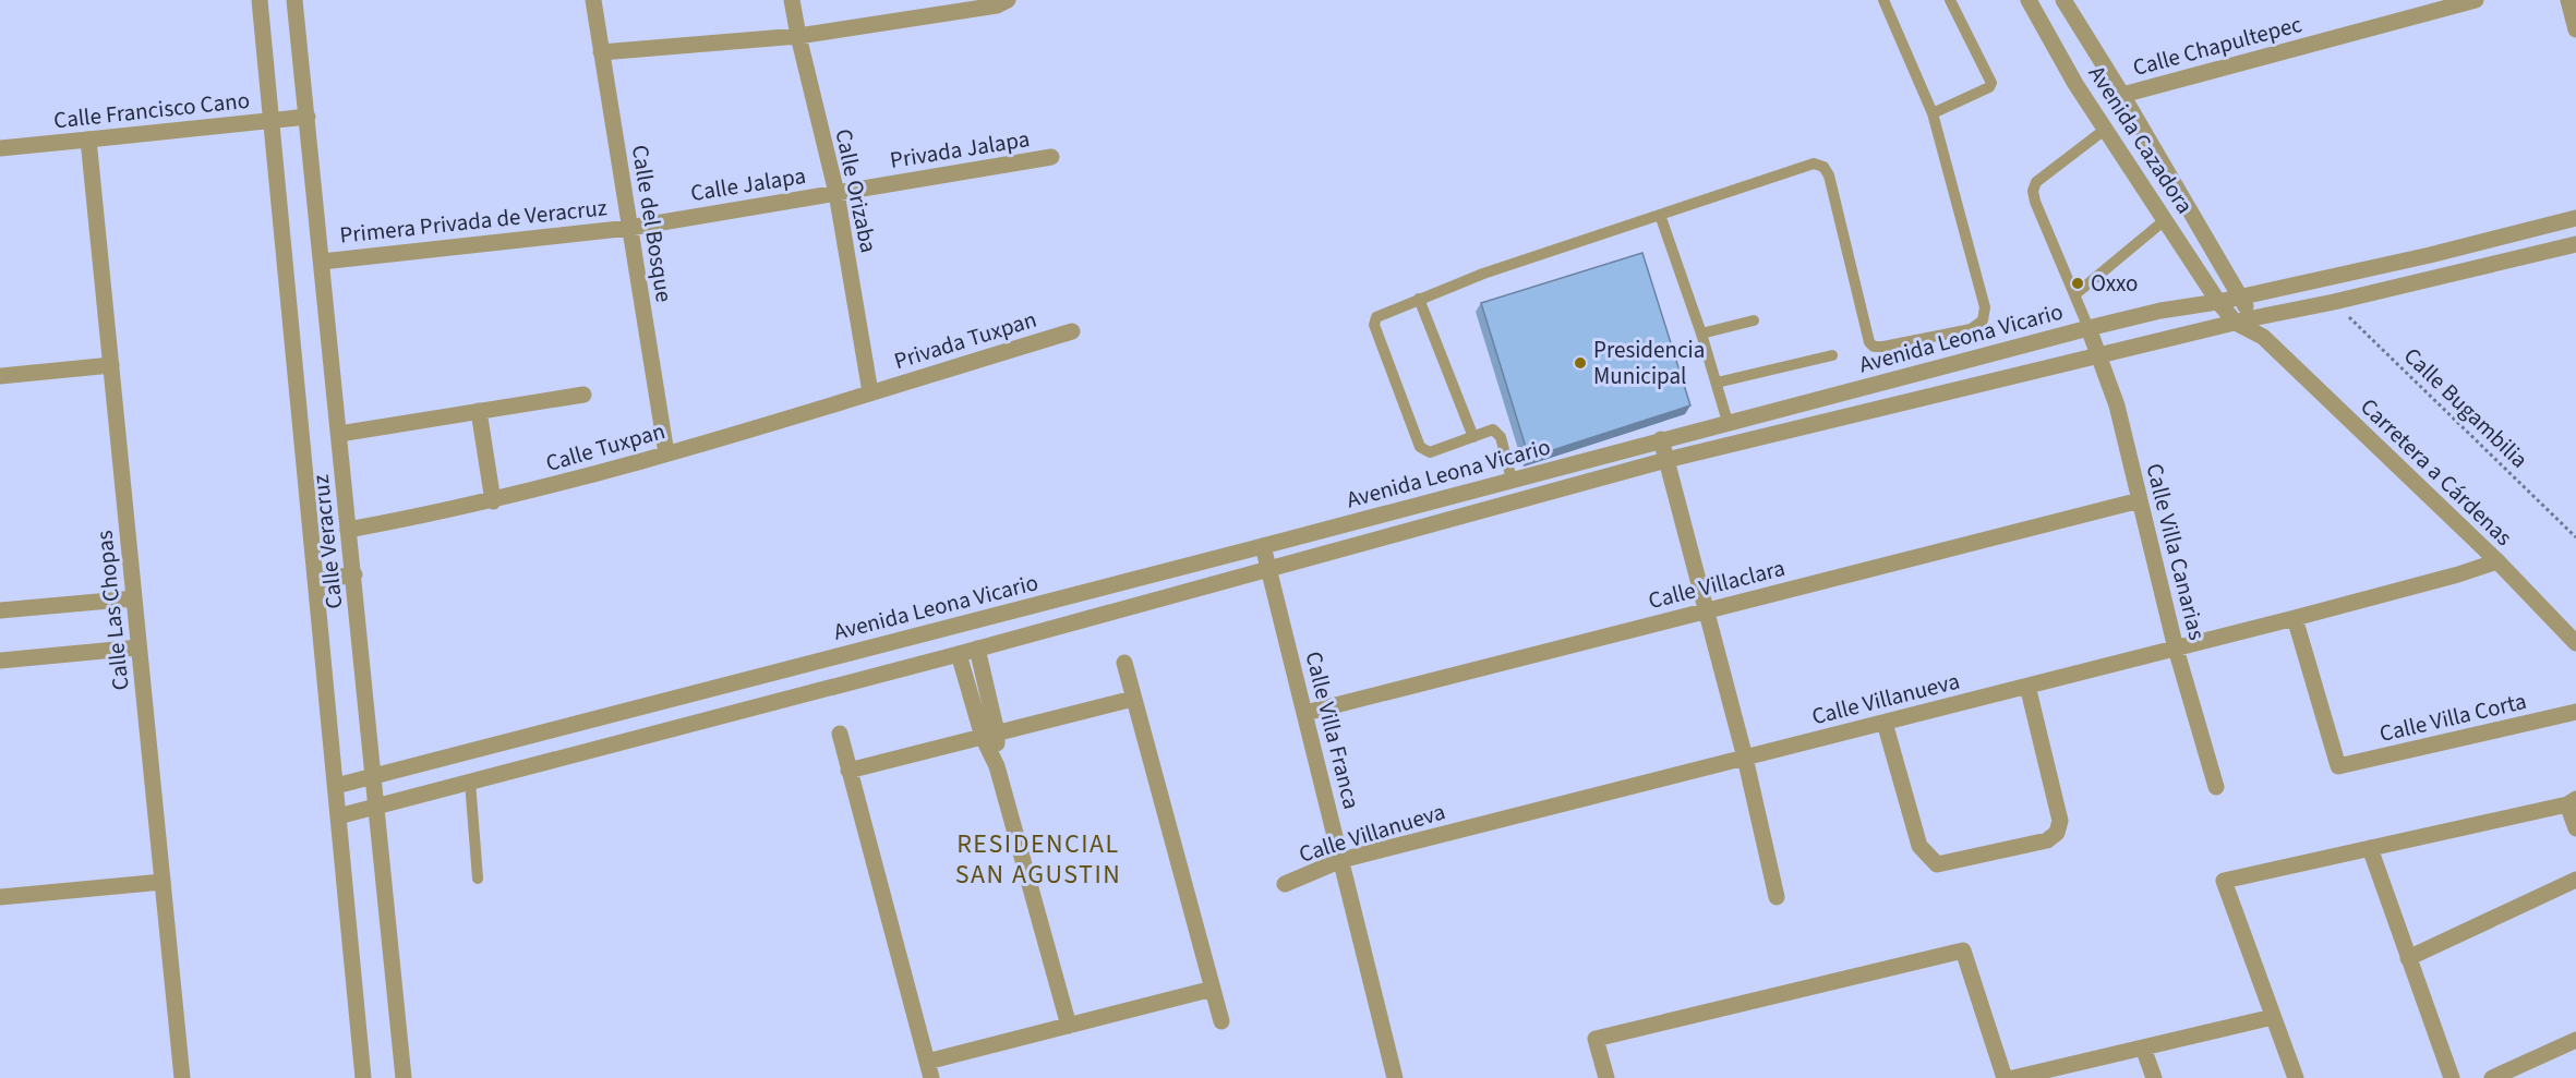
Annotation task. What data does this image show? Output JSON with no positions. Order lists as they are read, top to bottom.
{
  "streets": {
    "street": [
      "Calle Chapultepec",
      "Calle Francisco Cano",
      "Avenida Cazadora",
      "Privada Jalapa",
      "Calle Jalapa",
      "Calle Orizaba",
      "Primera Privada de Veracruz",
      "Calle del Bosque",
      "Avenida Leona Vicario",
      "Privada Tuxpan",
      "Calle Tuxpan",
      "Carretera a Cárdenas",
      "Calle Veracruz",
      "Calle Villa Canarias",
      "Calle Villaclara",
      "Calle Las Chopas",
      "Calle Villanueva",
      "Calle Villa Corta",
      "Calle Villa Franca"
    ],
    "path": ["Calle Bugambilia"]
  },
  "crossings": [
    ["Calle Chapultepec", "Avenida Cazadora"],
    ["Calle Francisco Cano", "Calle Veracruz"],
    ["Calle Francisco Cano", "Calle Las Chopas"],
    ["Avenida Cazadora", "Avenida Leona Vicario"],
    ["Avenida Cazadora", "Carretera a Cárdenas"],
    ["Privada Jalapa", "Calle Jalapa"],
    ["Privada Jalapa", "Calle Orizaba"],
    ["Calle Jalapa", "Calle Orizaba"],
    ["Calle Jalapa", "Primera Privada de Veracruz"],
    ["Calle Jalapa", "Calle del Bosque"],
    ["Calle Orizaba", "Privada Tuxpan"],
    ["Calle Orizaba", "Calle Tuxpan"],
    ["Primera Privada de Veracruz", "Calle del Bosque"],
    ["Primera Privada de Veracruz", "Calle Veracruz"],
    ["Calle del Bosque", "Calle Tuxpan"],
    ["Avenida Leona Vicario", "Calle Bugambilia"],
    ["Avenida Leona Vicario", "Carretera a Cárdenas"],
    ["Avenida Leona Vicario", "Calle Veracruz"],
    ["Avenida Leona Vicario", "Calle Villa Canarias"],
    ["Avenida Leona Vicario", "Calle Villa Franca"],
    ["Privada Tuxpan", "Calle Tuxpan"],
    ["Calle Tuxpan", "Calle Veracruz"],
    ["Carretera a Cárdenas", "Calle Villanueva"],
    ["Calle Villa Canarias", "Calle Villaclara"],
    ["Calle Villa Canarias", "Calle Villanueva"],
    ["Calle Villaclara", "Calle Villa Franca"],
    ["Calle Villanueva", "Calle Villa Corta"],
    ["Calle Villanueva", "Calle Villa Franca"]
  ],
  "districts": ["RESIDENCIAL SAN AGUSTIN"],
  "places": ["Oxxo", "Presidencia Municipal"]
}
